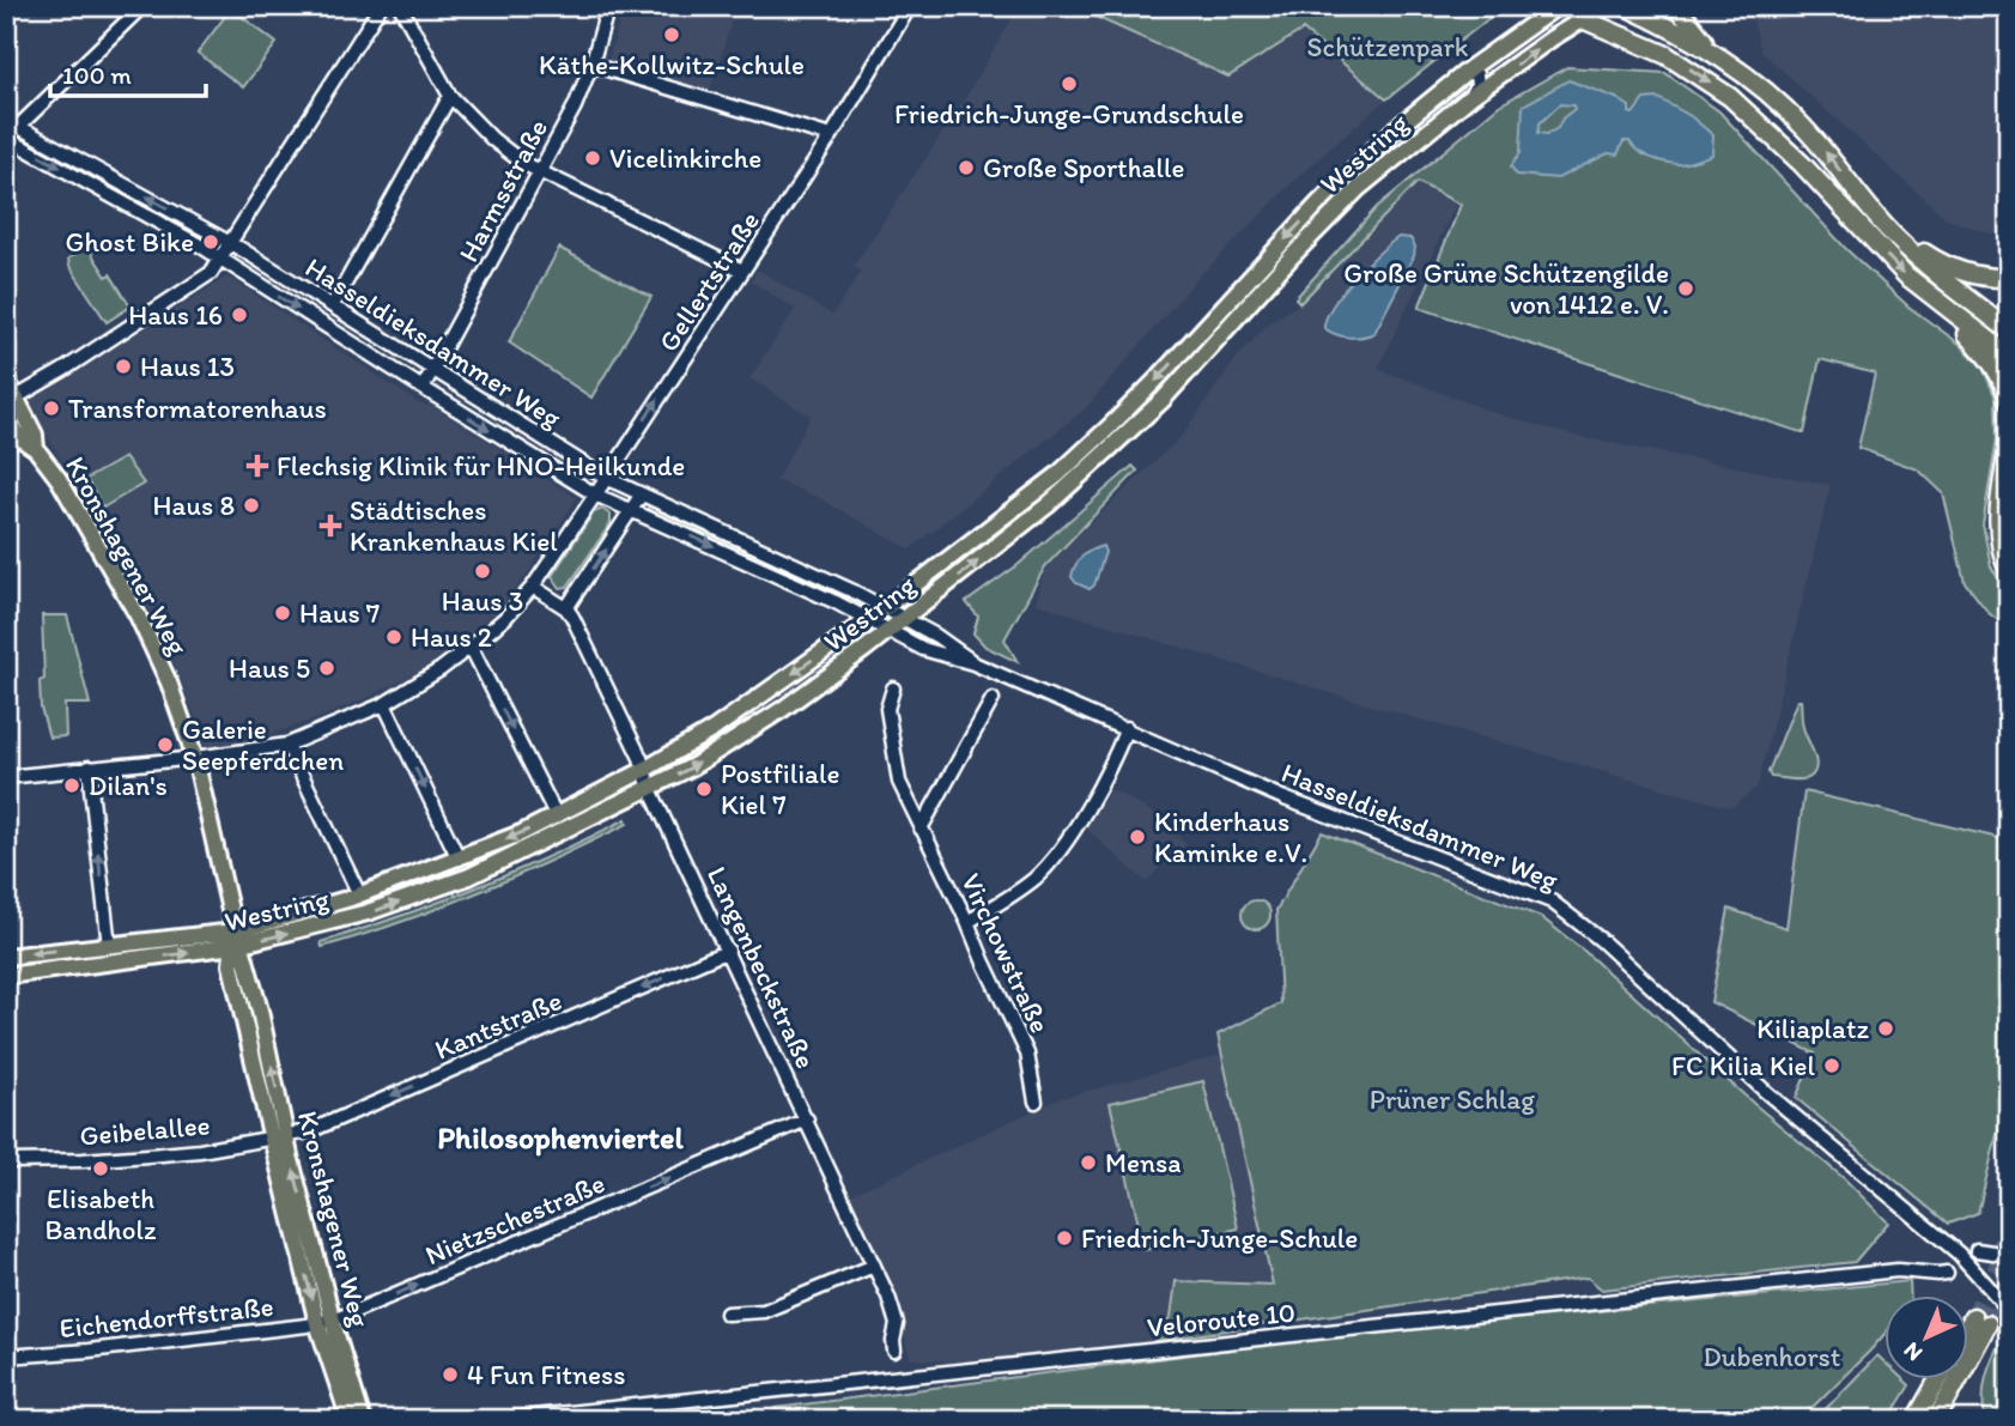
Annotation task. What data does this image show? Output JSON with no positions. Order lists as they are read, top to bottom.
{
  "streets": {
    "main road": ["Westring", "Kronshagener Weg"],
    "street": [
      "Harmsstraße",
      "Gellertstraße",
      "Hasseldieksdammer Weg",
      "Virchowstraße",
      "Langenbeckstraße",
      "Kantstraße",
      "Geibelallee",
      "Nietzschestraße",
      "Eichendorffstraße",
      "Veloroute 10"
    ]
  },
  "crossings": [
    ["Westring", "Hasseldieksdammer Weg"],
    ["Westring", "Kronshagener Weg"],
    ["Westring", "Langenbeckstraße"],
    ["Harmsstraße", "Hasseldieksdammer Weg"],
    ["Gellertstraße", "Hasseldieksdammer Weg"],
    ["Gellertstraße", "Kronshagener Weg"],
    ["Kronshagener Weg", "Kantstraße"],
    ["Kronshagener Weg", "Geibelallee"],
    ["Kronshagener Weg", "Nietzschestraße"],
    ["Kronshagener Weg", "Eichendorffstraße"],
    ["Langenbeckstraße", "Kantstraße"],
    ["Langenbeckstraße", "Nietzschestraße"],
    ["Kantstraße", "Geibelallee"],
    ["Nietzschestraße", "Eichendorffstraße"]
  ],
  "one_way": ["Kantstraße", "Nietzschestraße"],
  "districts": ["Philosophenviertel"],
  "parks": ["Schützenpark", "Prüner Schlag", "Dubenhorst"],
  "places": {
    "other": [
      "Käthe-Kollwitz-Schule",
      "Friedrich-Junge-Grundschule",
      "Vicelinkirche",
      "Große Sporthalle",
      "Ghost Bike",
      "Große Grüne Schützengilde von 1412 e. V.",
      "Haus 16",
      "Haus 13",
      "Transformatorenhaus",
      "Haus 8",
      "Haus 3",
      "Haus 7",
      "Haus 2",
      "Haus 5",
      "Galerie Seepferdchen",
      "Dilan's",
      "Postfiliale Kiel 7",
      "Kinderhaus Kaminke e.V.",
      "Kiliaplatz",
      "FC Kilia Kiel",
      "Mensa",
      "Elisabeth Bandholz",
      "Friedrich-Junge-Schule",
      "4 Fun Fitness"
    ],
    "health": ["Flechsig Klinik für HNO-Heilkunde", "Städtisches Krankenhaus Kiel"]
  },
  "scale_bar": "100 m",
  "north": "bottom left"
}
